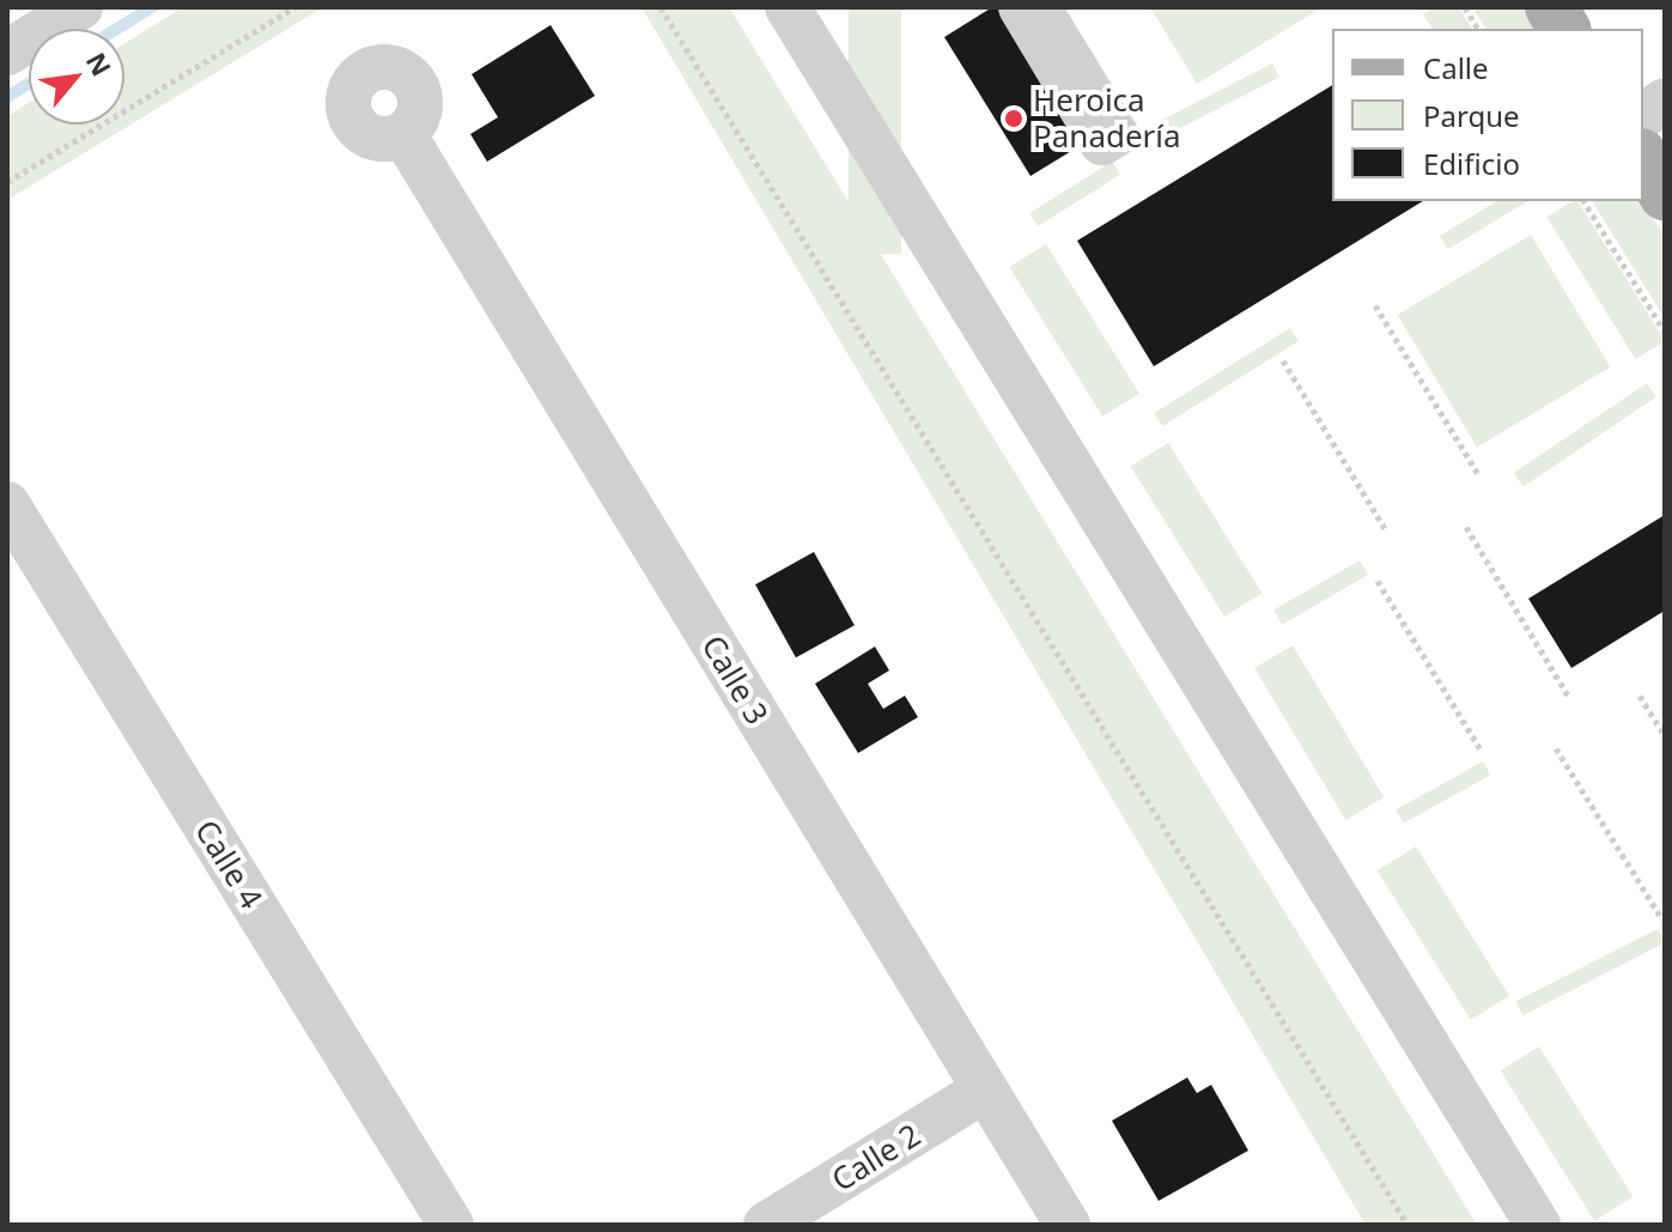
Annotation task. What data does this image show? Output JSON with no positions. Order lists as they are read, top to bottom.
{
  "streets": {
    "street": ["Calle 3", "Calle 4", "Calle 2"]
  },
  "crossings": [
    ["Calle 3", "Calle 2"]
  ],
  "places": ["Heroica Panadería"],
  "legend": ["Calle", "Parque", "Edificio"],
  "north": "top right"
}
